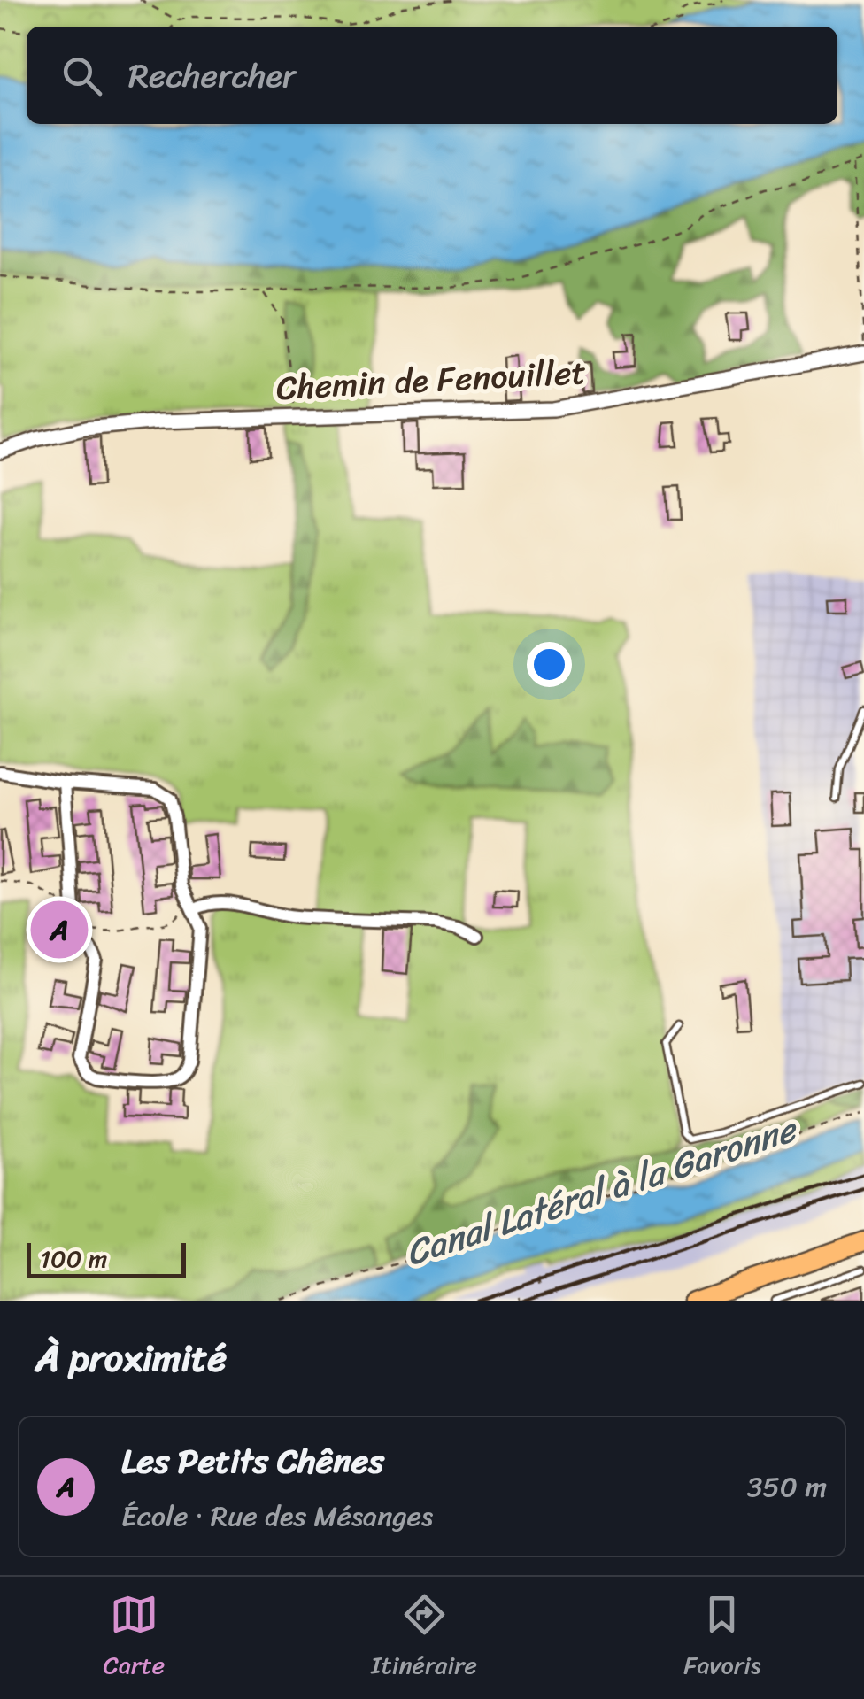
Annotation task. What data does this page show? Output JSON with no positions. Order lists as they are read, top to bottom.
{
  "streets": {
    "street": ["Chemin de Fenouillet"]
  },
  "water": ["Canal Latéral à la Garonne"],
  "scale_bar": "100 m",
  "page": {
    "search": "Rechercher",
    "pins": "A",
    "scale": "100 m",
    "heading": "À proximité",
    "list": [
      {
        "mark": "A",
        "name": "Les Petits Chênes",
        "note": "École · Rue des Mésanges",
        "value": "350 m"
      }
    ],
    "nav": ["Carte", "Itinéraire", "Favoris"]
  }
}
